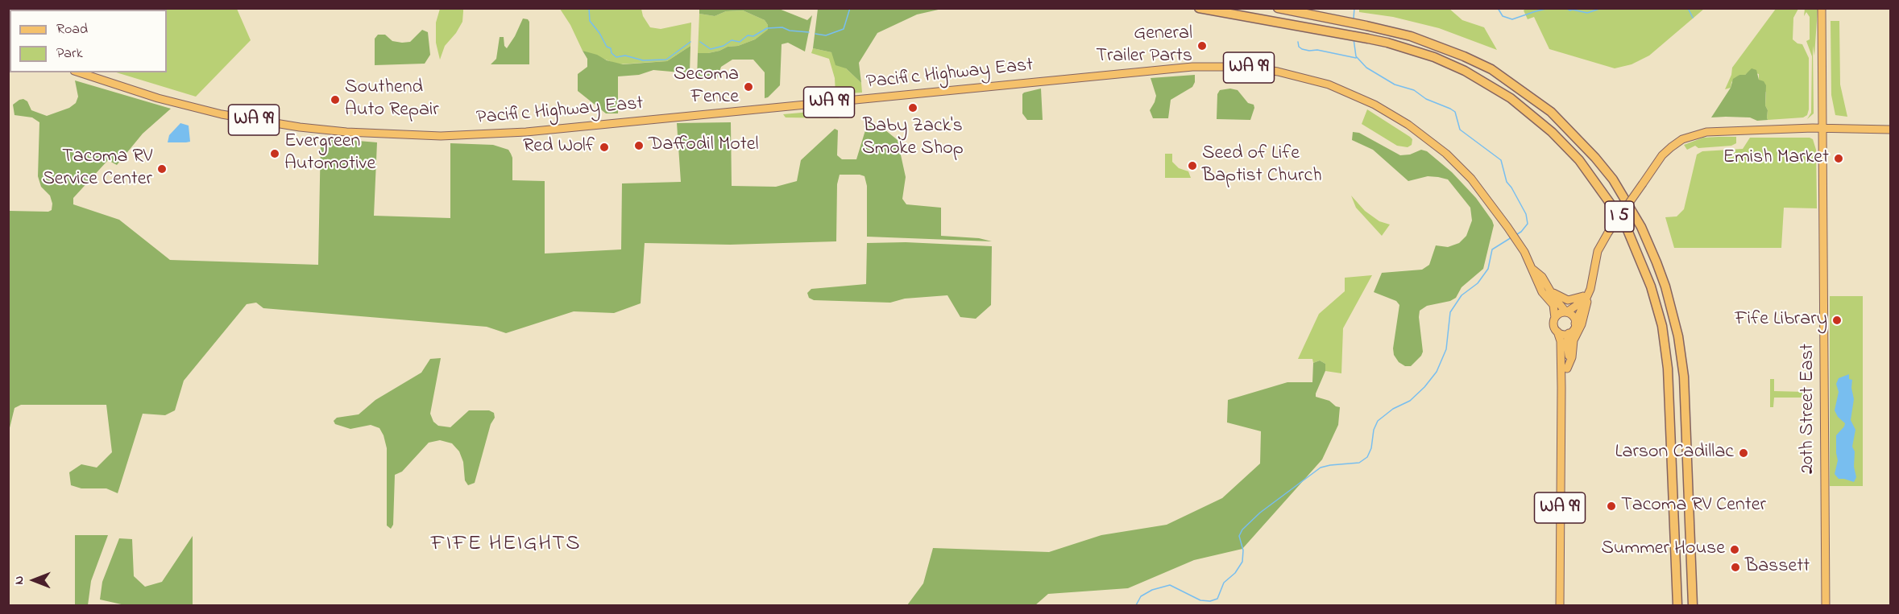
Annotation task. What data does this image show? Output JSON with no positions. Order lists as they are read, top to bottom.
{
  "streets": {
    "highway": ["I 5"],
    "main road": ["WA 99", "Pacific Highway East", "20th Street East"]
  },
  "crossings": [
    ["WA 99", "Pacific Highway East"]
  ],
  "districts": ["FIFE HEIGHTS"],
  "places": [
    "General Trailer Parts",
    "Secoma Fence",
    "Southend Auto Repair",
    "Baby Zack's Smoke Shop",
    "Daffodil Motel",
    "Red Wolf",
    "Evergreen Automotive",
    "Emish Market",
    "Seed of Life Baptist Church",
    "Tacoma RV Service Center",
    "Fife Library",
    "Larson Cadillac",
    "Tacoma RV Center",
    "Summer House",
    "Bassett"
  ],
  "legend": ["Road", "Park"],
  "north": "left"
}
